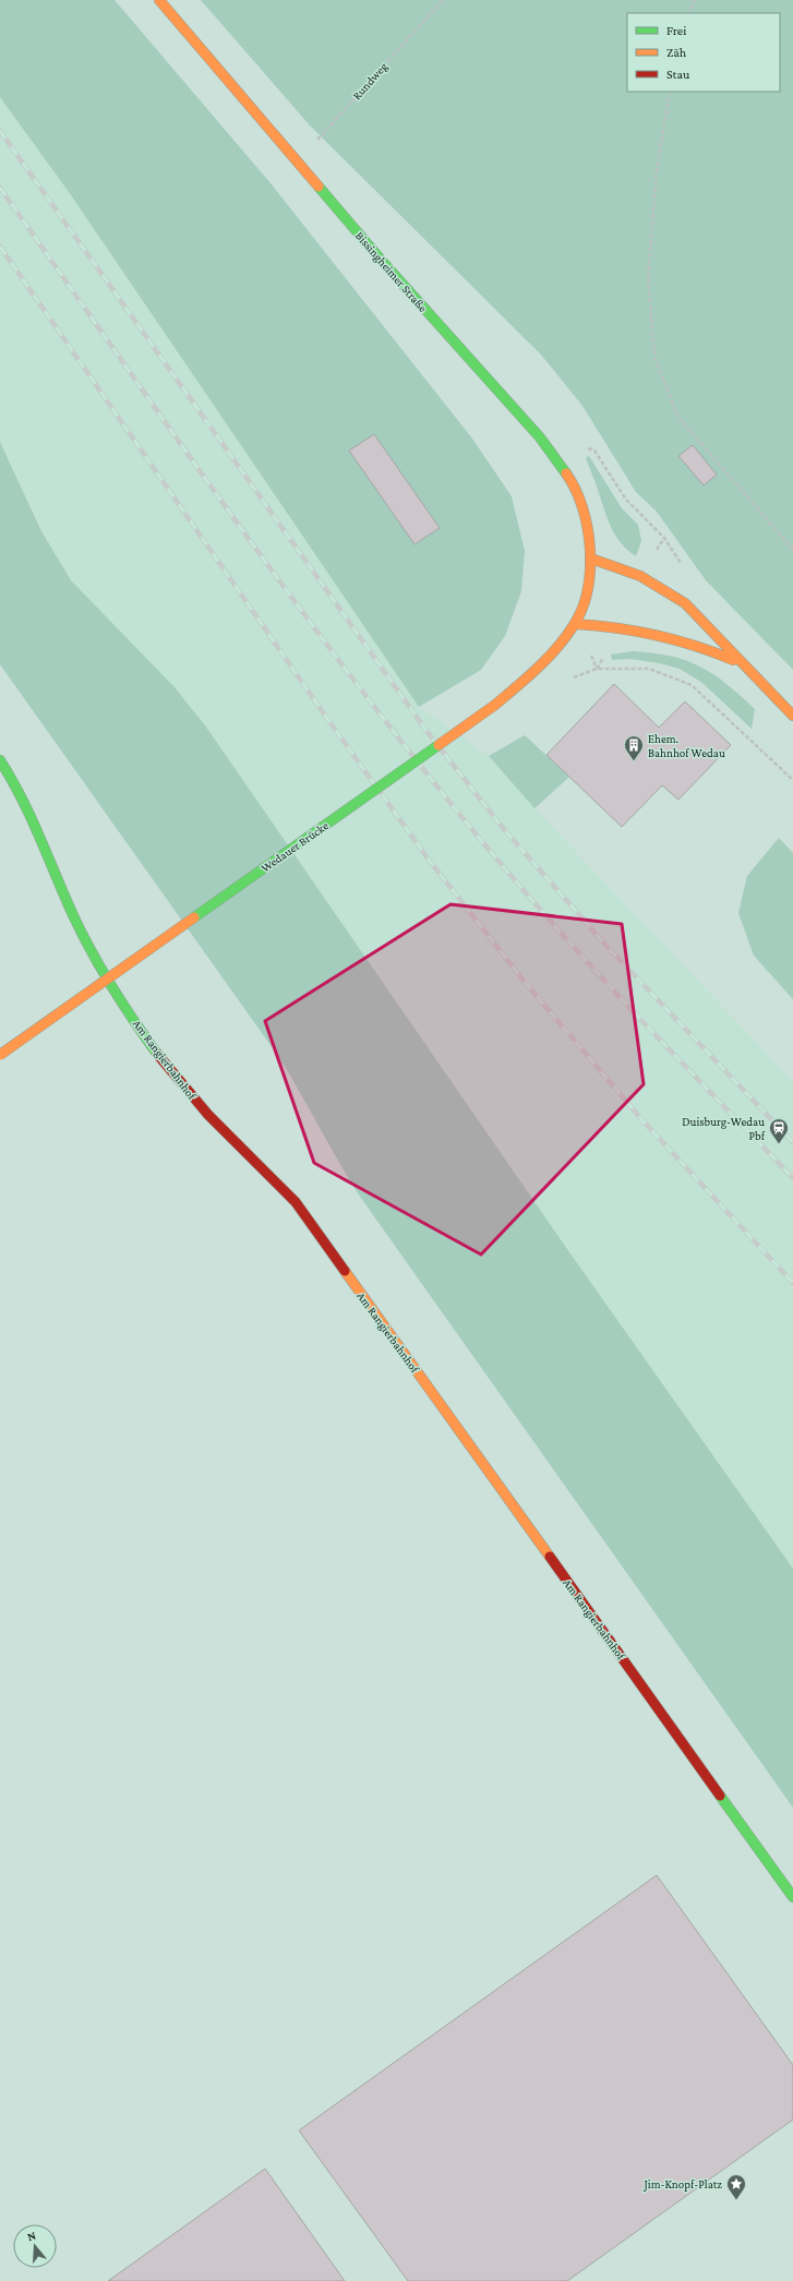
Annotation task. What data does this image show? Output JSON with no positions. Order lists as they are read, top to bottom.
{
  "streets": {
    "street": ["Bissingheimer Straße", "Wedauer Brücke", "Am Rangierbahnhof"],
    "path": ["Rundweg"]
  },
  "crossings": [
    ["Rundweg", "Bissingheimer Straße"],
    ["Bissingheimer Straße", "Wedauer Brücke"]
  ],
  "places": {
    "building": ["Ehem. Bahnhof Wedau"],
    "station": ["Duisburg-Wedau Pbf"],
    "place": ["Jim-Knopf-Platz"]
  },
  "legend": ["Frei", "Zäh", "Stau"],
  "north": "top"
}
